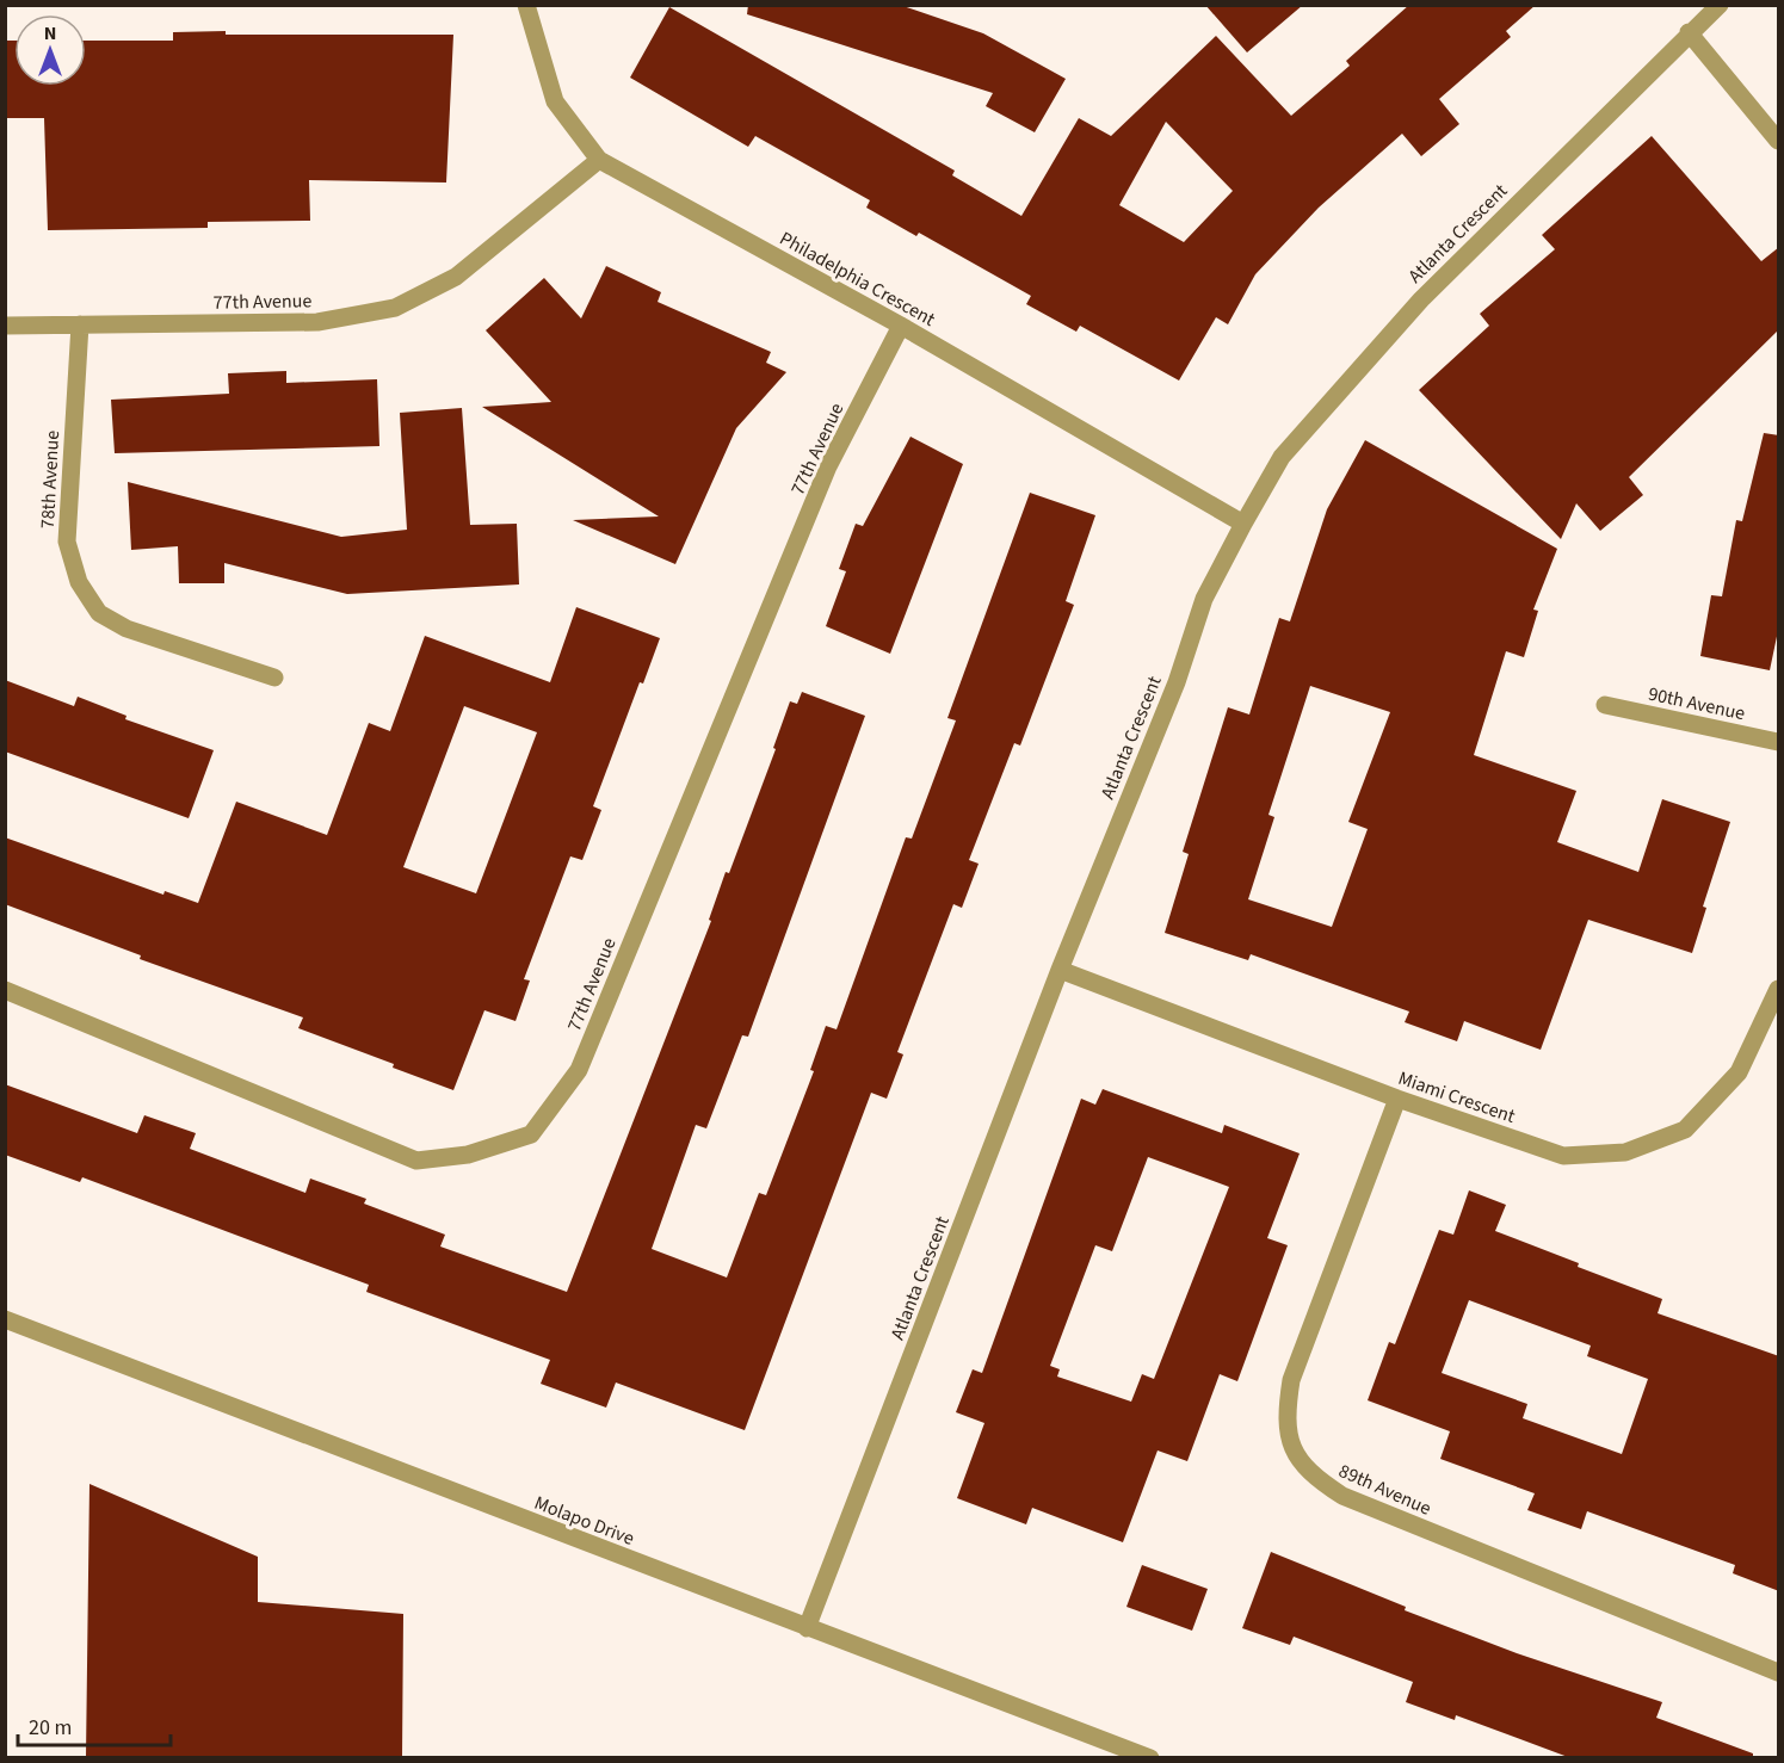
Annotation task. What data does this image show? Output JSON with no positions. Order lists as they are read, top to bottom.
{
  "streets": {
    "street": [
      "Atlanta Crescent",
      "Philadelphia Crescent",
      "77th Avenue",
      "78th Avenue",
      "90th Avenue",
      "Miami Crescent",
      "89th Avenue",
      "Molapo Drive"
    ]
  },
  "crossings": [
    ["Atlanta Crescent", "Philadelphia Crescent"],
    ["Atlanta Crescent", "Miami Crescent"],
    ["Atlanta Crescent", "Molapo Drive"],
    ["Philadelphia Crescent", "77th Avenue"],
    ["77th Avenue", "78th Avenue"],
    ["Miami Crescent", "89th Avenue"]
  ],
  "scale_bar": "20 m",
  "north": "top"
}
